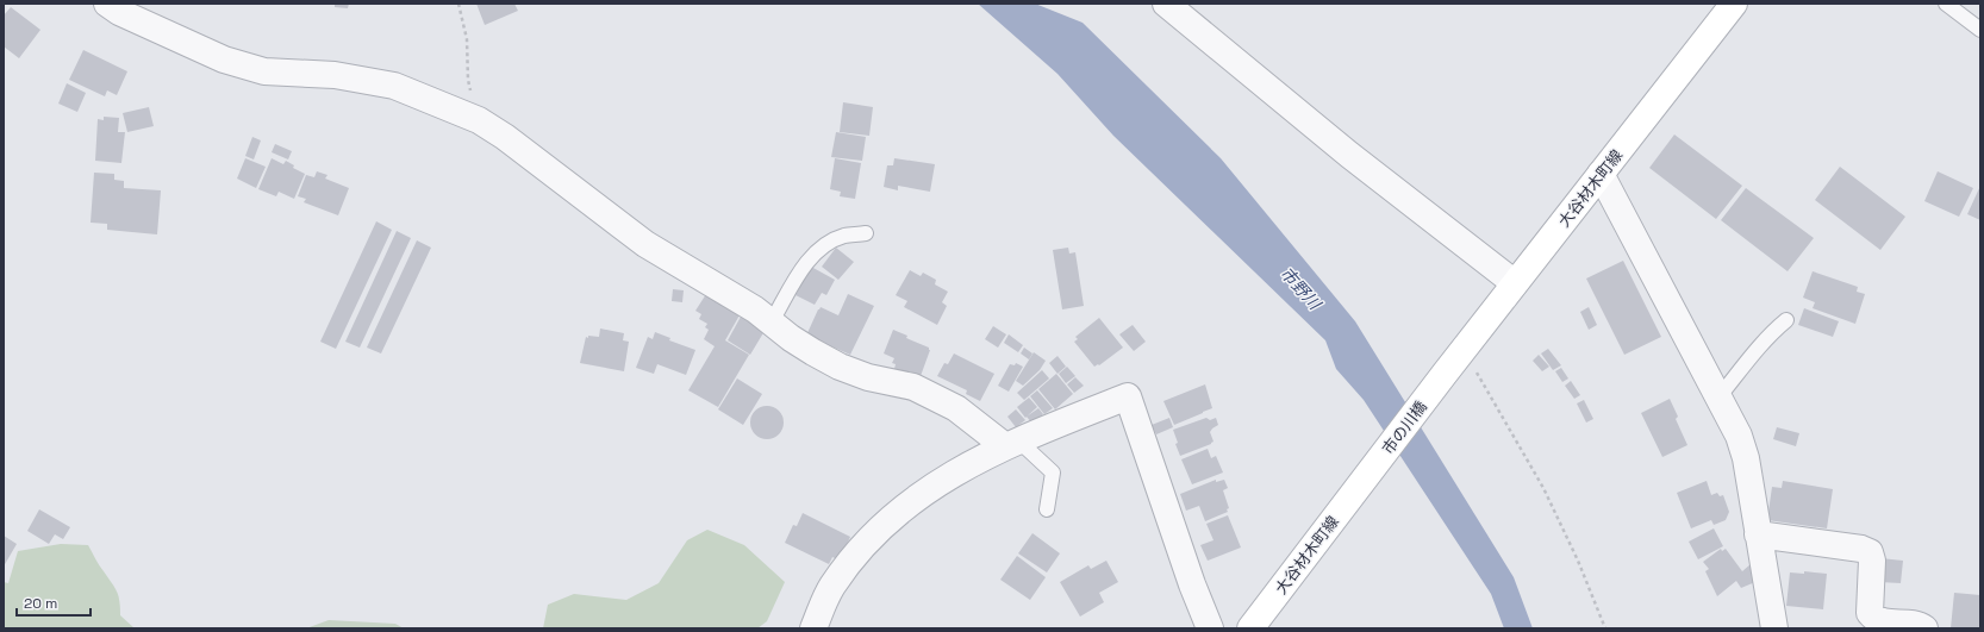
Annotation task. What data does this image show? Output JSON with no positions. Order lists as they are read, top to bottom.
{
  "streets": {
    "main road": ["大谷材木町線", "市の川橋"]
  },
  "crossings": [
    ["大谷材木町線", "市の川橋"]
  ],
  "water": ["市野川"],
  "scale_bar": "20 m"
}
